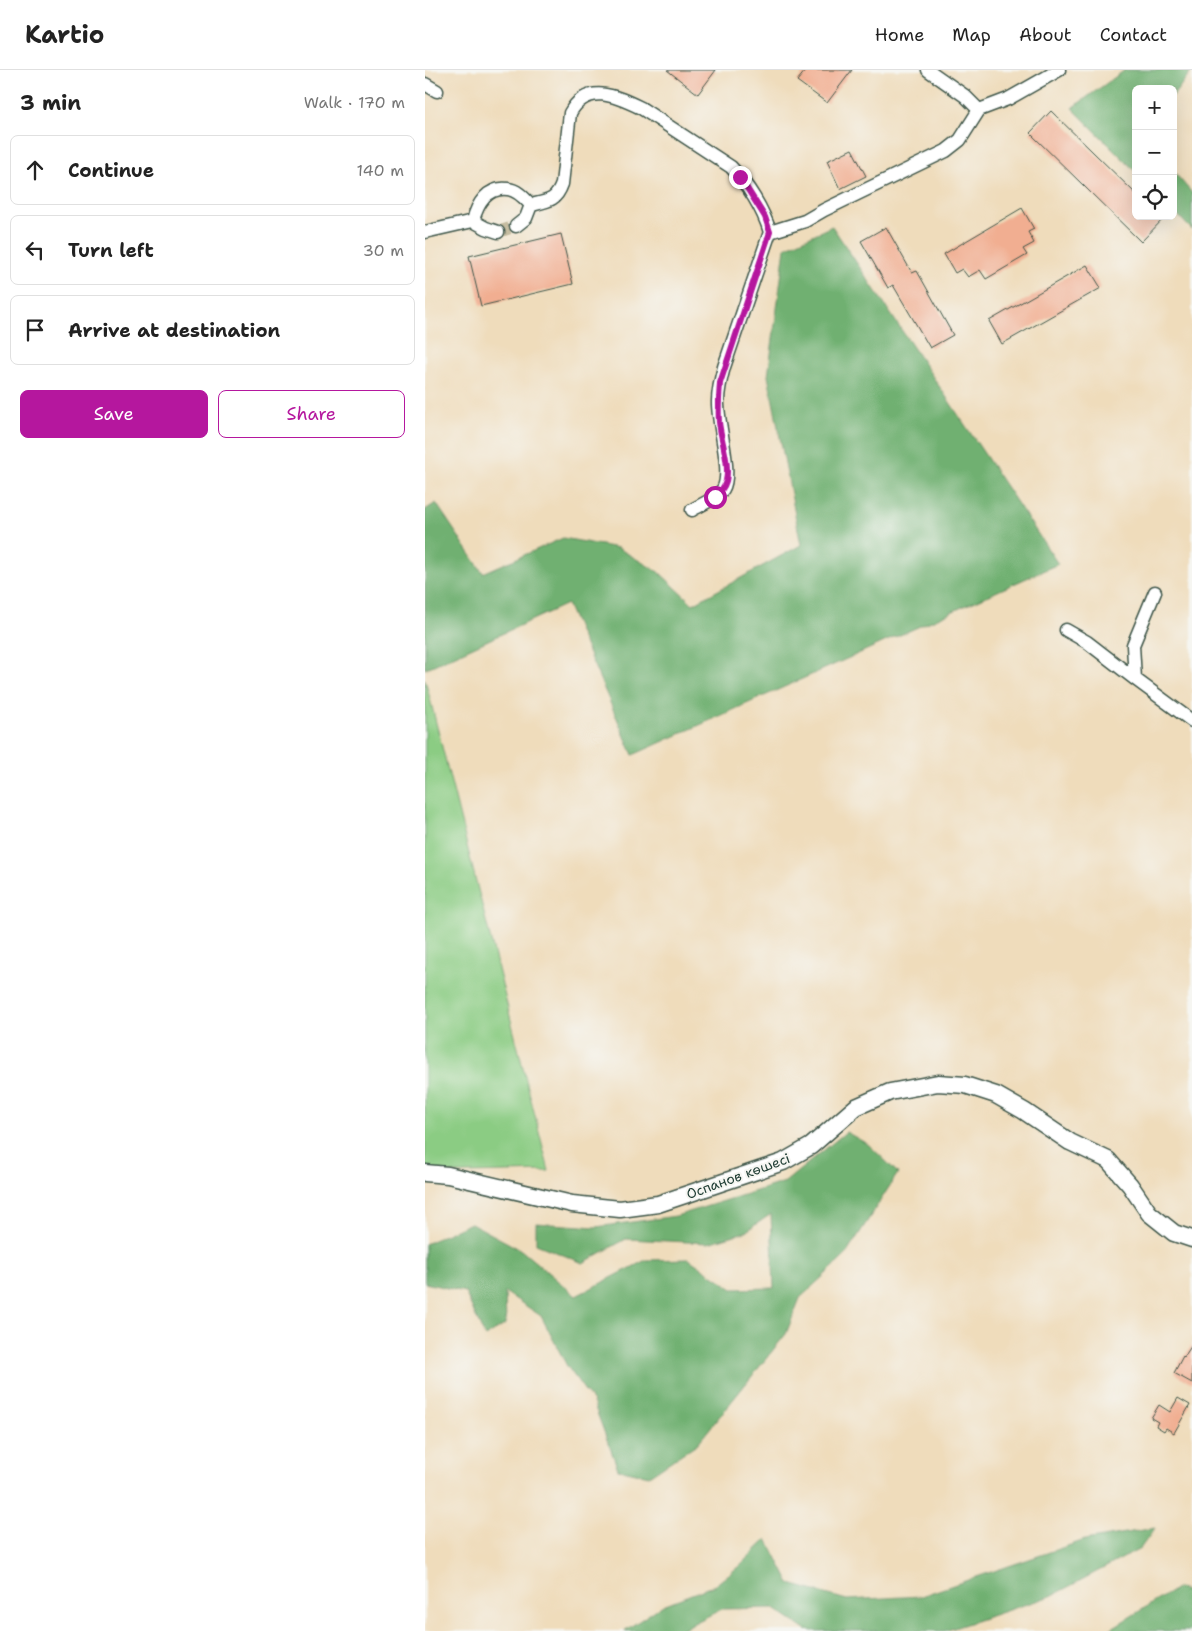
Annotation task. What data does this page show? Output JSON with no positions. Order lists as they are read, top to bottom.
{
  "streets": {
    "street": ["Оспанов көшесі"]
  },
  "page": {
    "header": "Kartio",
    "nav": [
      "Home",
      "Map",
      "About",
      "Contact"
    ],
    "heading": ["3 min", "Walk · 170 m"],
    "map_buttons": ["+", "−"],
    "list": [
      ["Continue", "140 m"],
      ["Turn left", "30 m"],
      "Arrive at destination"
    ],
    "buttons": ["Save", "Share"]
  }
}
